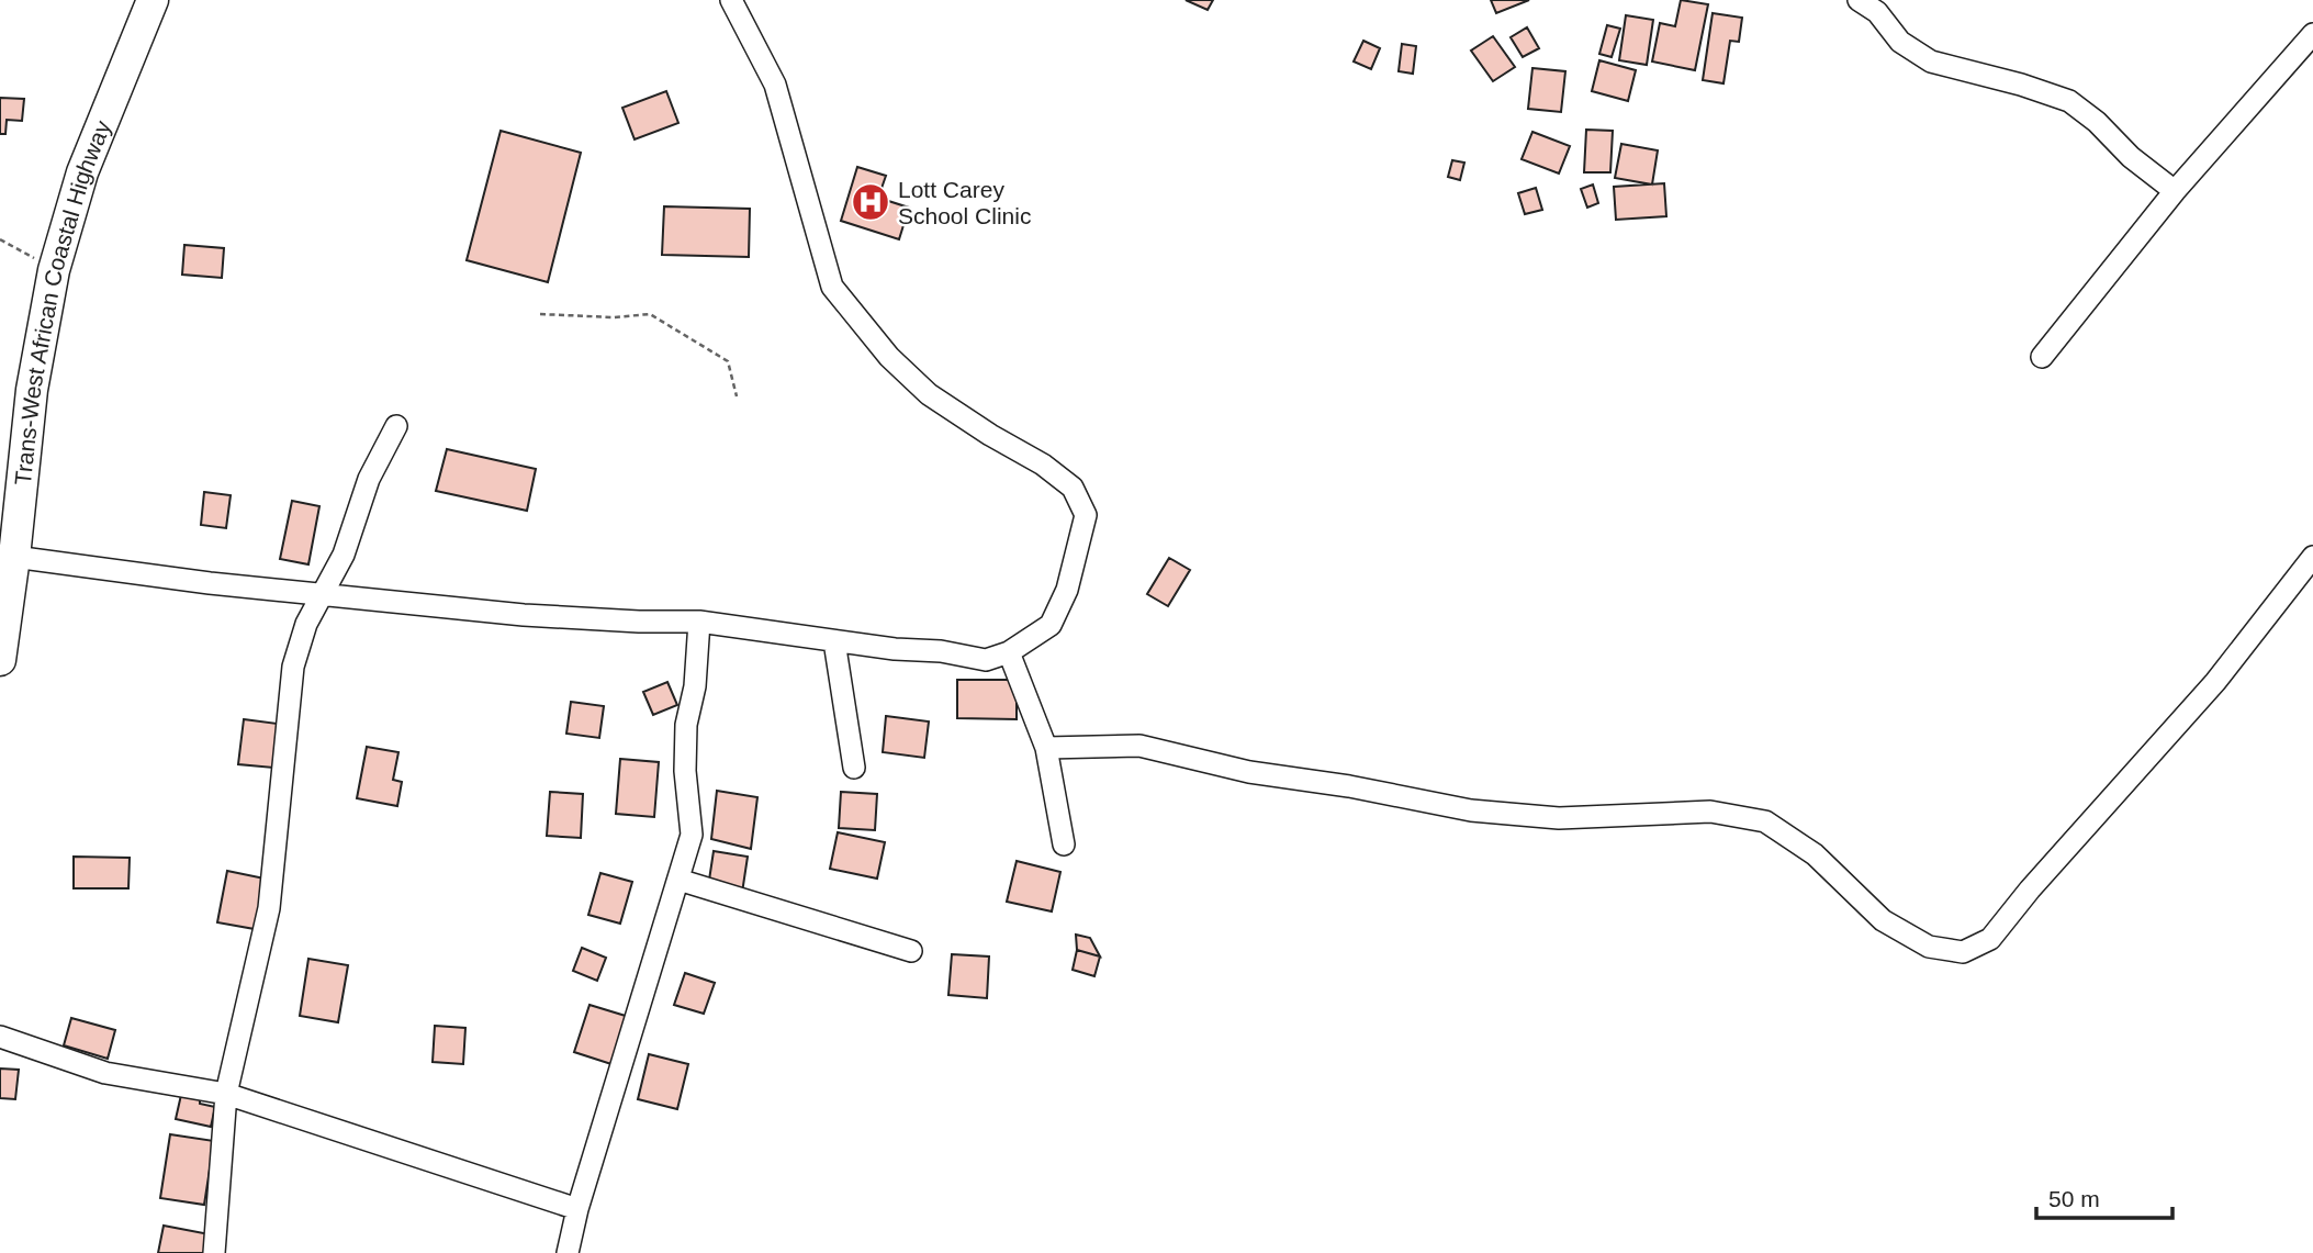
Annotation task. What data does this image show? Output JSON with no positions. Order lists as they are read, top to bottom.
{
  "streets": {
    "highway": ["Trans-West African Coastal Highway"]
  },
  "places": {
    "hospital": ["Lott Carey School Clinic"]
  },
  "scale_bar": "50 m"
}
